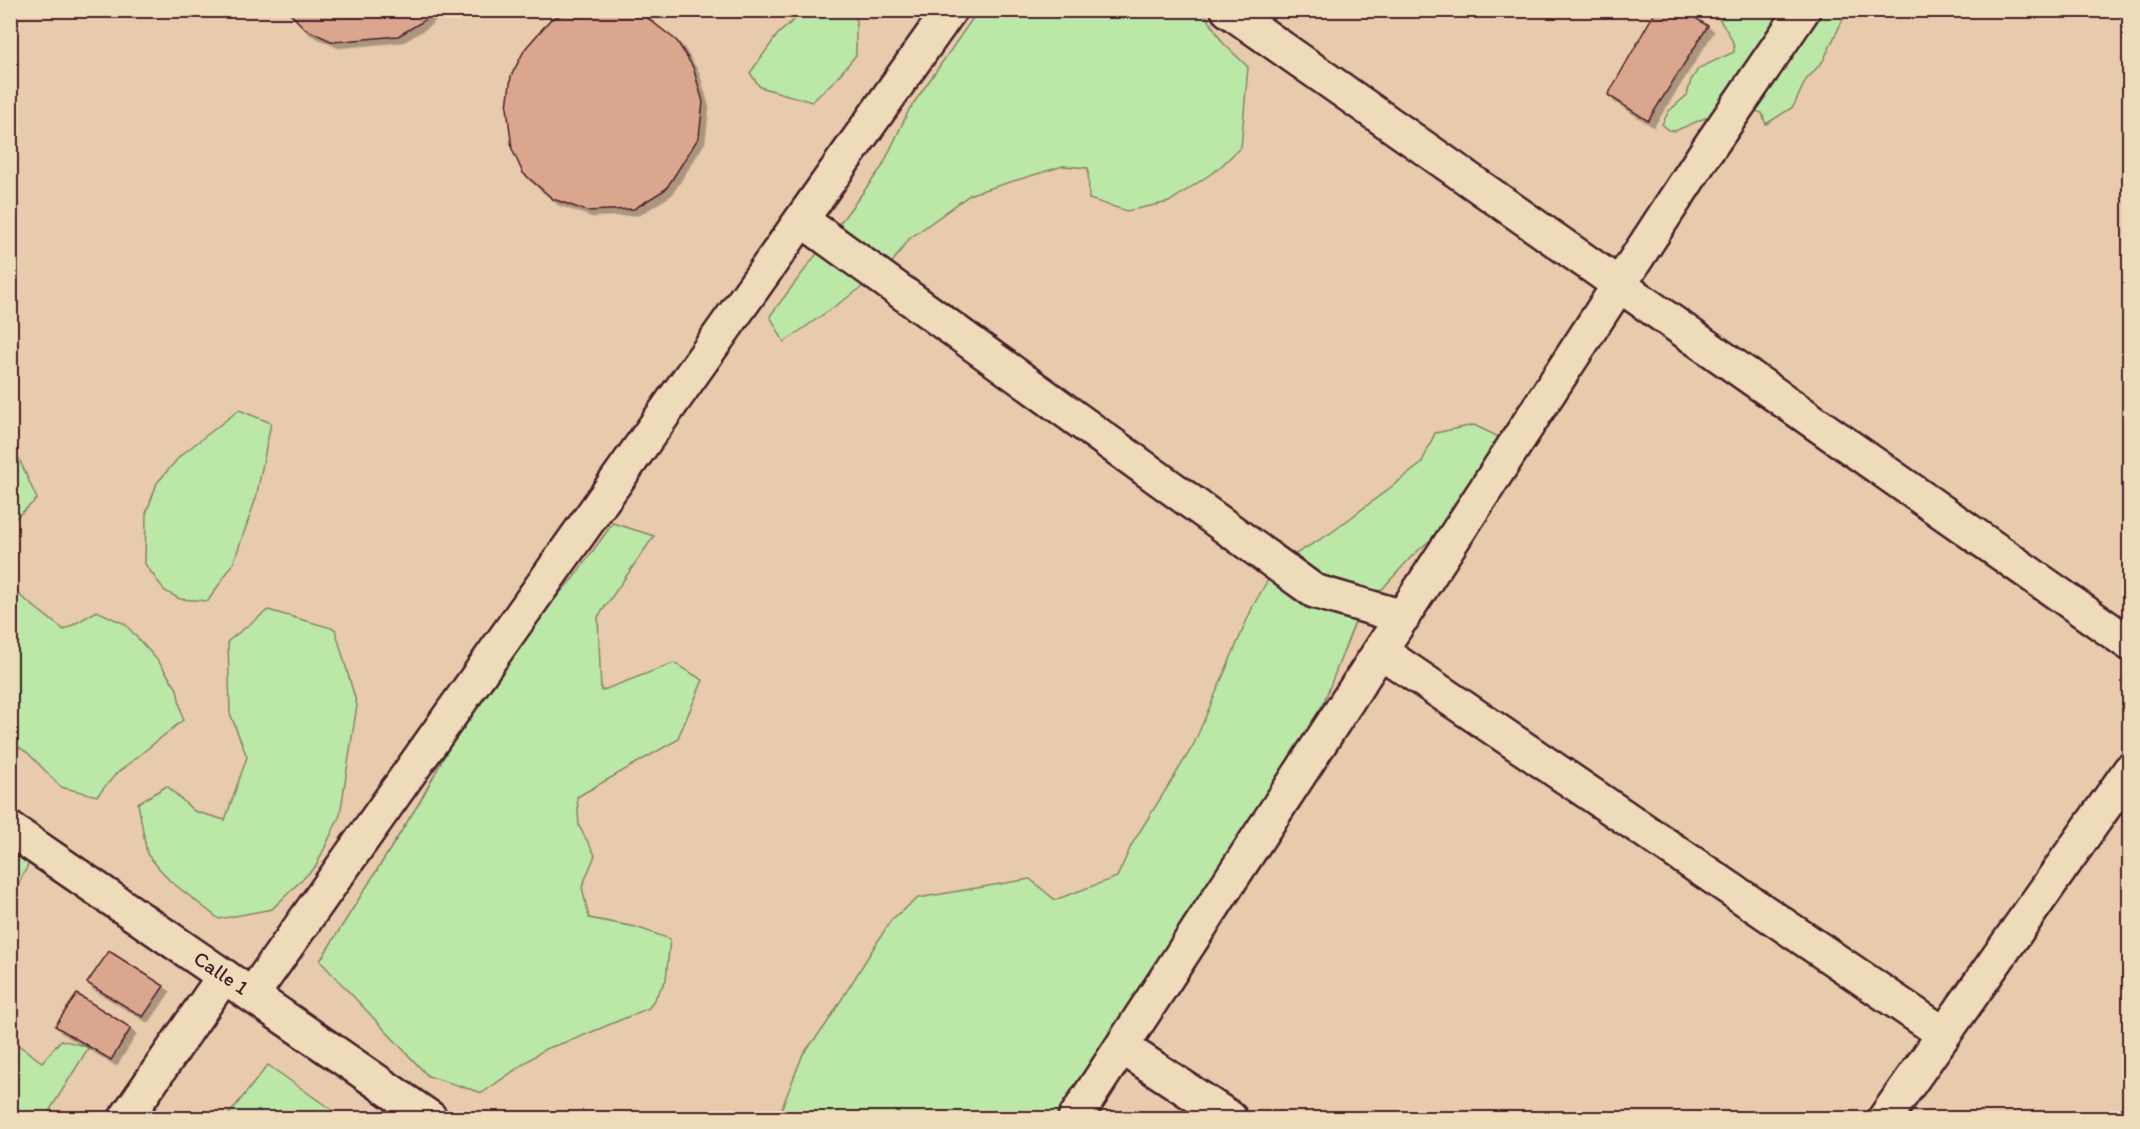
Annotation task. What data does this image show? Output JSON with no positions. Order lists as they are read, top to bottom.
{
  "streets": {
    "street": ["Calle 1"]
  }
}
